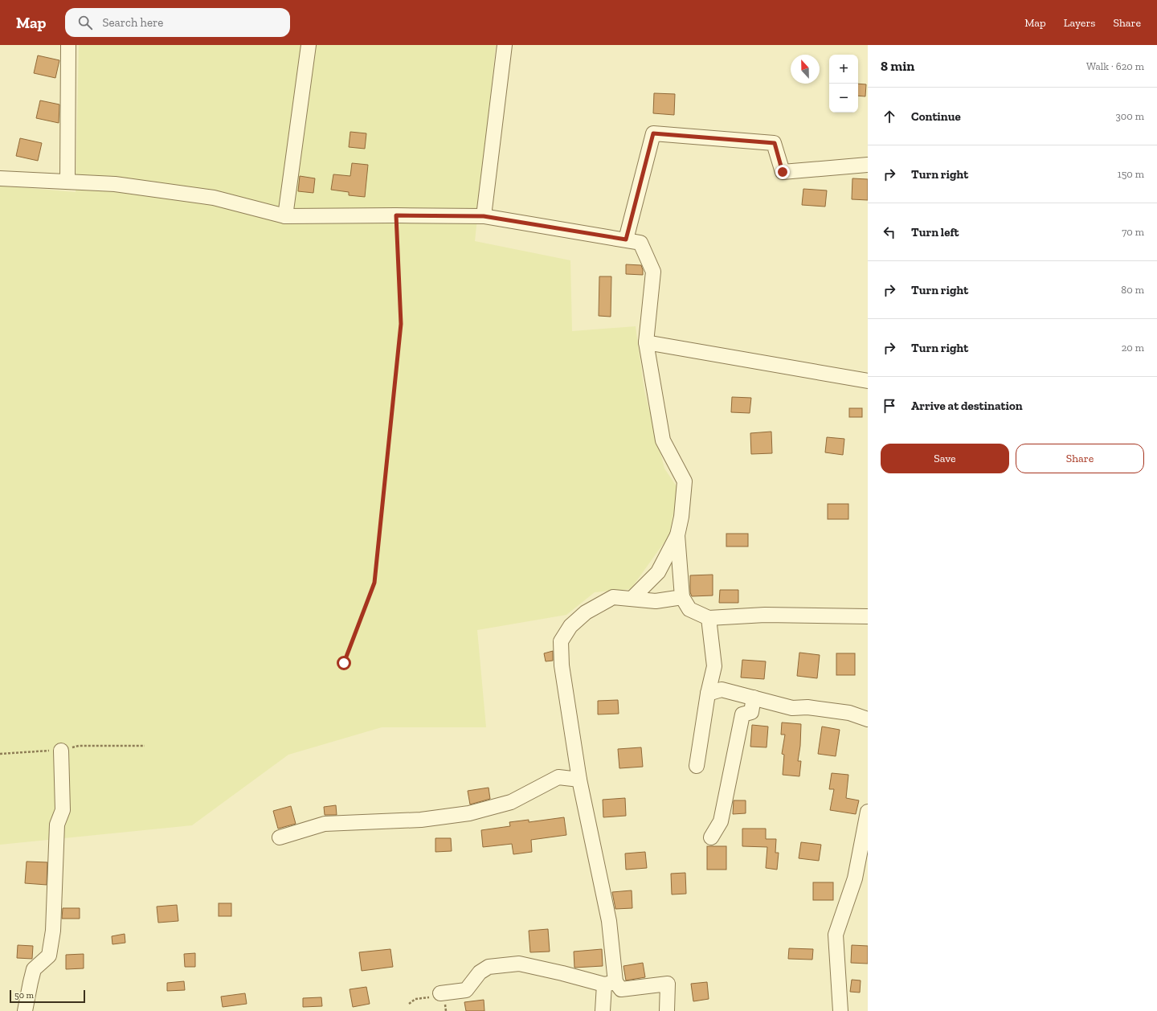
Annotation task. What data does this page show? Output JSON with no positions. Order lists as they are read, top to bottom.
{
  "scale_bar": "50 m",
  "north": "top",
  "page": {
    "header": "Map",
    "search": "Search here",
    "nav": ["Map", "Layers", "Share"],
    "heading": ["8 min", "Walk · 620 m"],
    "map_buttons": ["+", "−"],
    "list": [
      ["Continue", "300 m"],
      ["Turn right", "150 m"],
      ["Turn left", "70 m"],
      ["Turn right", "80 m"],
      ["Turn right", "20 m"],
      "Arrive at destination"
    ],
    "buttons": ["Save", "Share"],
    "scale": "50 m"
  }
}
